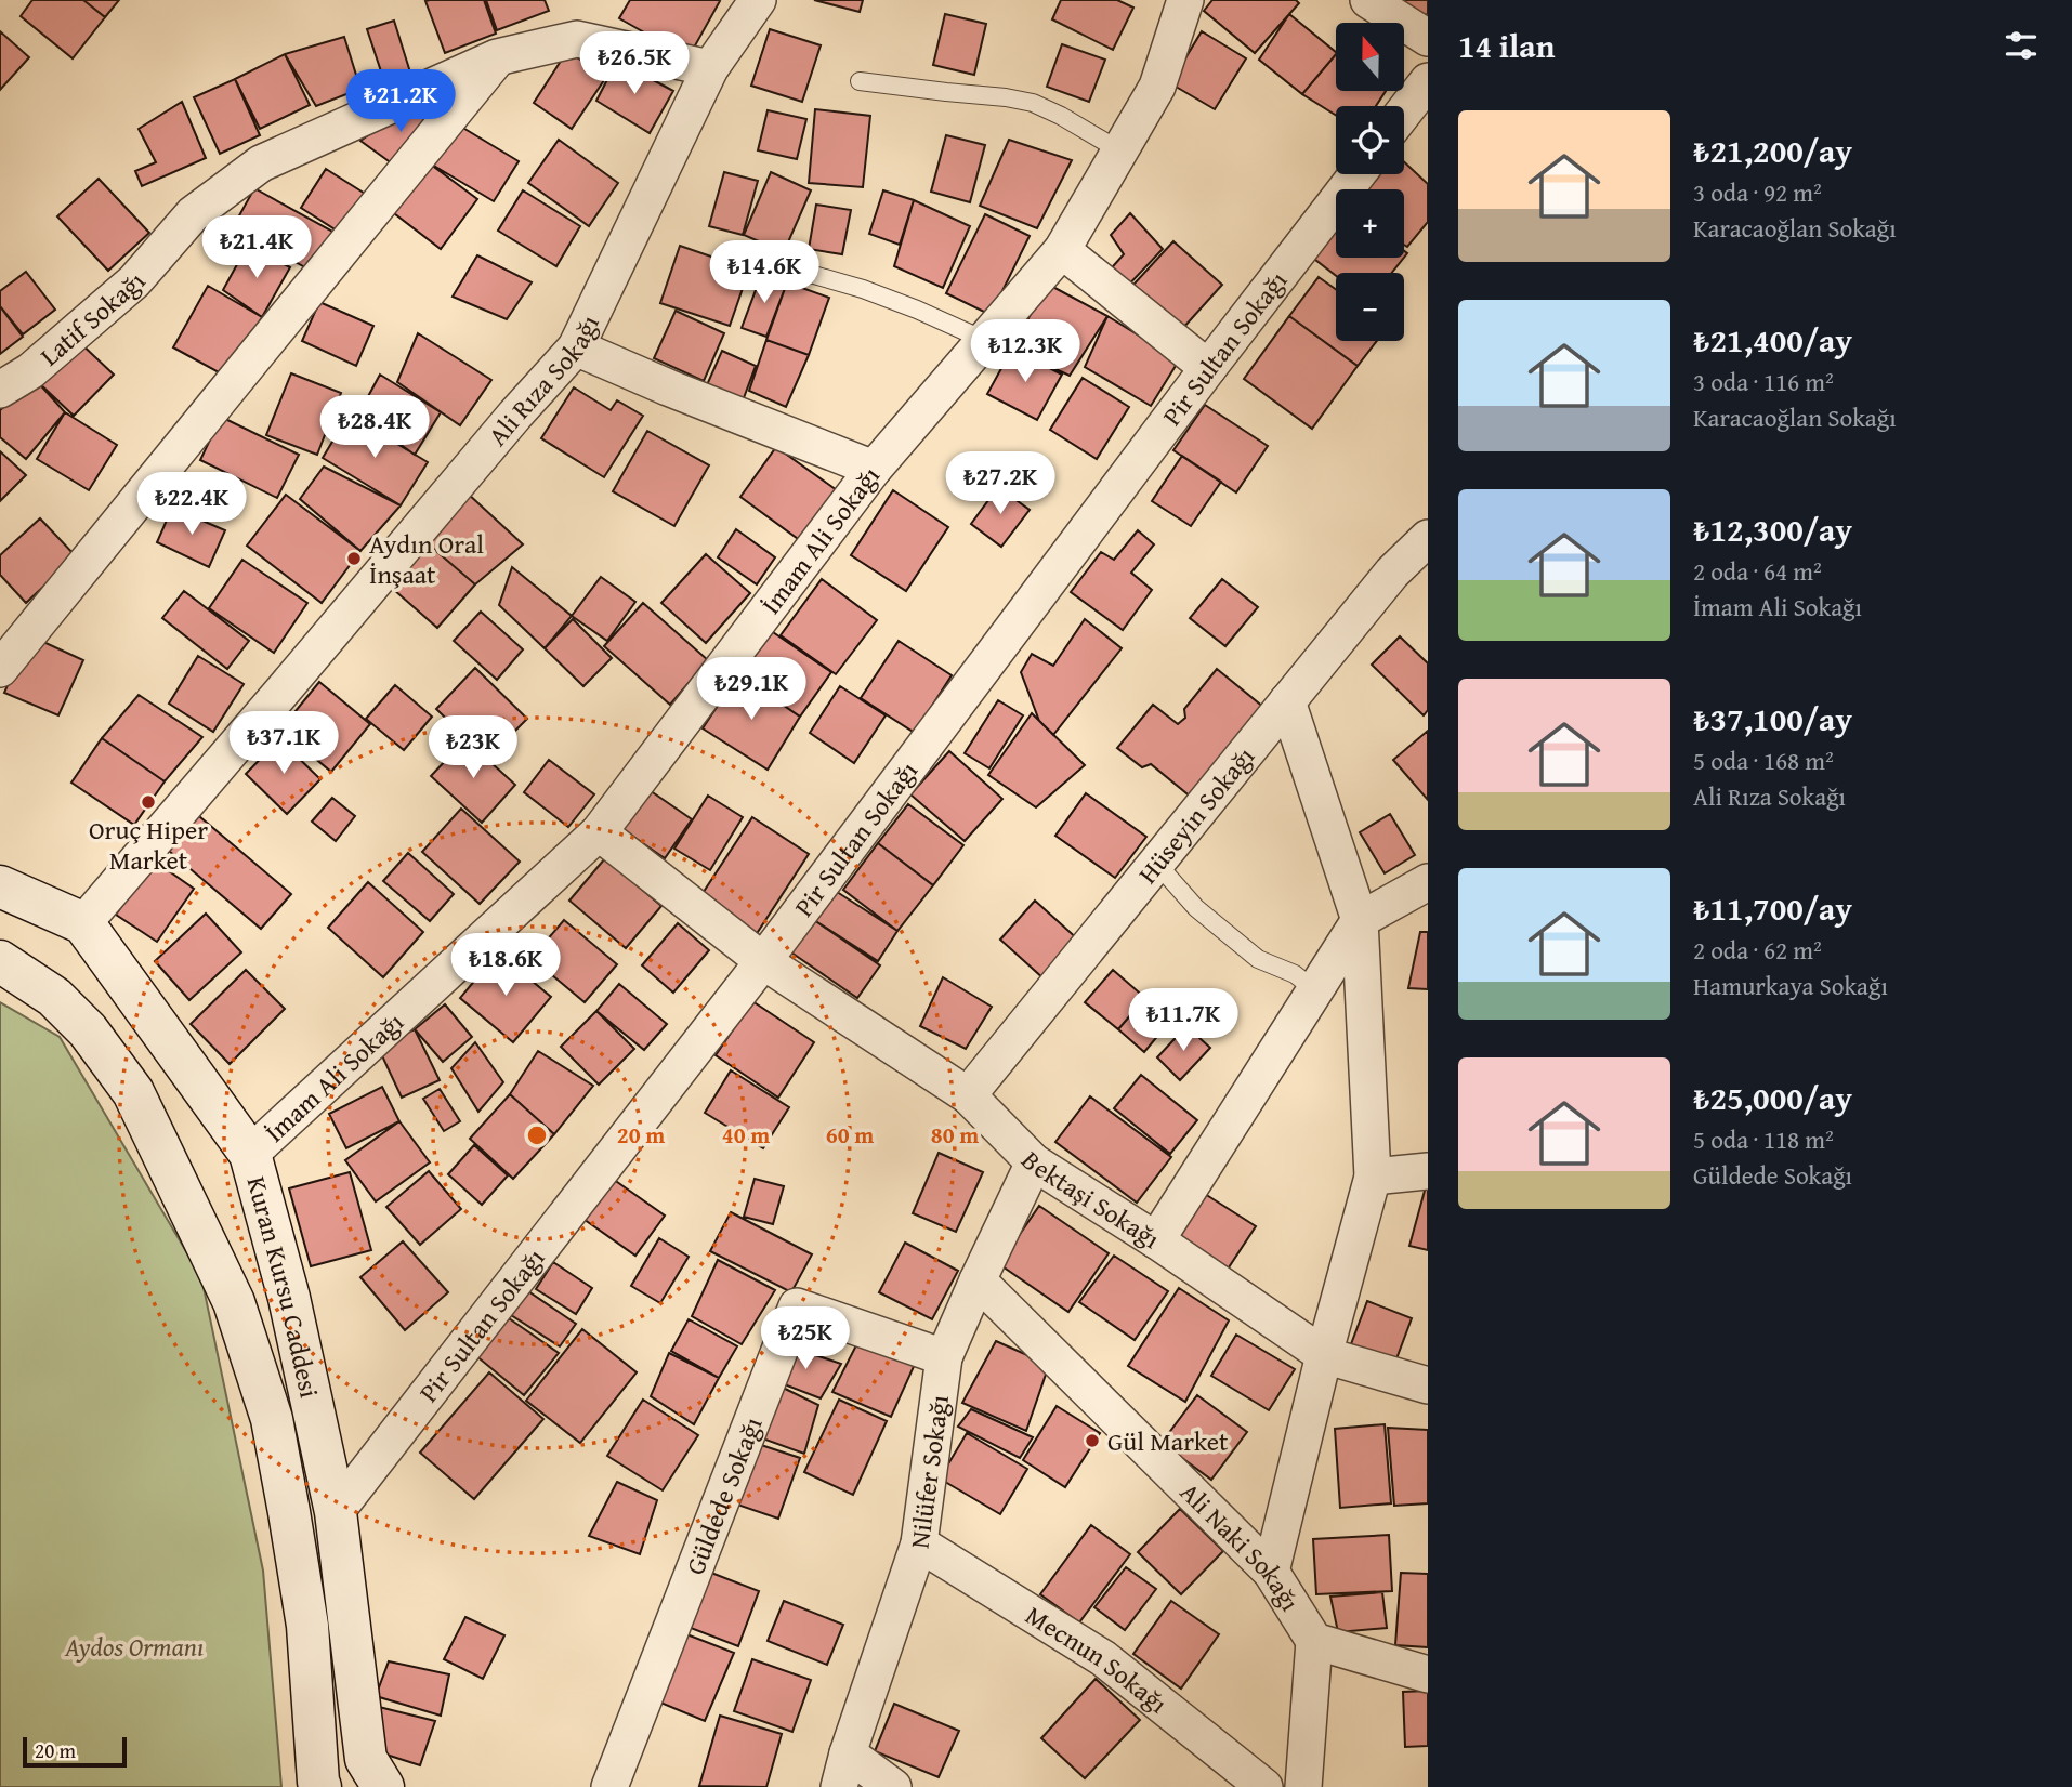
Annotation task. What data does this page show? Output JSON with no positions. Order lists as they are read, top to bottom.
{
  "streets": {
    "main road": ["Kuran Kursu Caddesi"],
    "street": [
      "Latif Sokağı",
      "Pir Sultan Sokağı",
      "Ali Rıza Sokağı",
      "İmam Ali Sokağı",
      "Hüseyin Sokağı",
      "Bektaşi Sokağı",
      "Nilüfer Sokağı",
      "Güldede Sokağı",
      "Ali Naki Sokağı",
      "Mecnun Sokağı"
    ]
  },
  "crossings": [
    ["Latif Sokağı", "Ali Rıza Sokağı"],
    ["Pir Sultan Sokağı", "Bektaşi Sokağı"],
    ["Pir Sultan Sokağı", "Kuran Kursu Caddesi"],
    ["Ali Rıza Sokağı", "Kuran Kursu Caddesi"],
    ["İmam Ali Sokağı", "Bektaşi Sokağı"],
    ["İmam Ali Sokağı", "Kuran Kursu Caddesi"],
    ["Hüseyin Sokağı", "Bektaşi Sokağı"],
    ["Bektaşi Sokağı", "Nilüfer Sokağı"],
    ["Nilüfer Sokağı", "Güldede Sokağı"],
    ["Nilüfer Sokağı", "Ali Naki Sokağı"],
    ["Nilüfer Sokağı", "Mecnun Sokağı"]
  ],
  "parks": ["Aydos Ormanı"],
  "places": ["Aydın Oral İnşaat", "Oruç Hiper Market", "Gül Market"],
  "scale_bar": "20 m",
  "north": "top",
  "page": {
    "heading": "14 ilan",
    "map_buttons": ["+", "−"],
    "price": [
      "₺26.5K",
      "₺21.2K",
      "₺21.4K",
      "₺14.6K",
      "₺12.3K",
      "₺28.4K",
      "₺27.2K",
      "₺22.4K",
      "₺29.1K",
      "₺37.1K",
      "₺23K",
      "₺18.6K",
      "₺11.7K",
      "₺25K"
    ],
    "list": [
      {
        "name": "₺21,200/ay",
        "note": "3 oda · 92 m² · Karacaoğlan Sokağı"
      },
      {
        "name": "₺21,400/ay",
        "note": "3 oda · 116 m² · Karacaoğlan Sokağı"
      },
      {
        "name": "₺12,300/ay",
        "note": "2 oda · 64 m² · İmam Ali Sokağı"
      },
      {
        "name": "₺37,100/ay",
        "note": "5 oda · 168 m² · Ali Rıza Sokağı"
      },
      {
        "name": "₺11,700/ay",
        "note": "2 oda · 62 m² · Hamurkaya Sokağı"
      },
      {
        "name": "₺25,000/ay",
        "note": "5 oda · 118 m² · Güldede Sokağı"
      }
    ],
    "scale": "20 m"
  },
  "rings": [
    "20 m",
    "40 m",
    "60 m",
    "80 m"
  ]
}
